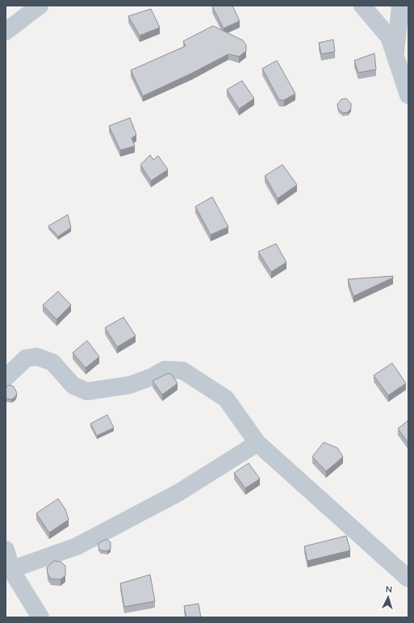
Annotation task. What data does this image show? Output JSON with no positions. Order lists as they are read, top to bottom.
{
  "north": "top"
}
